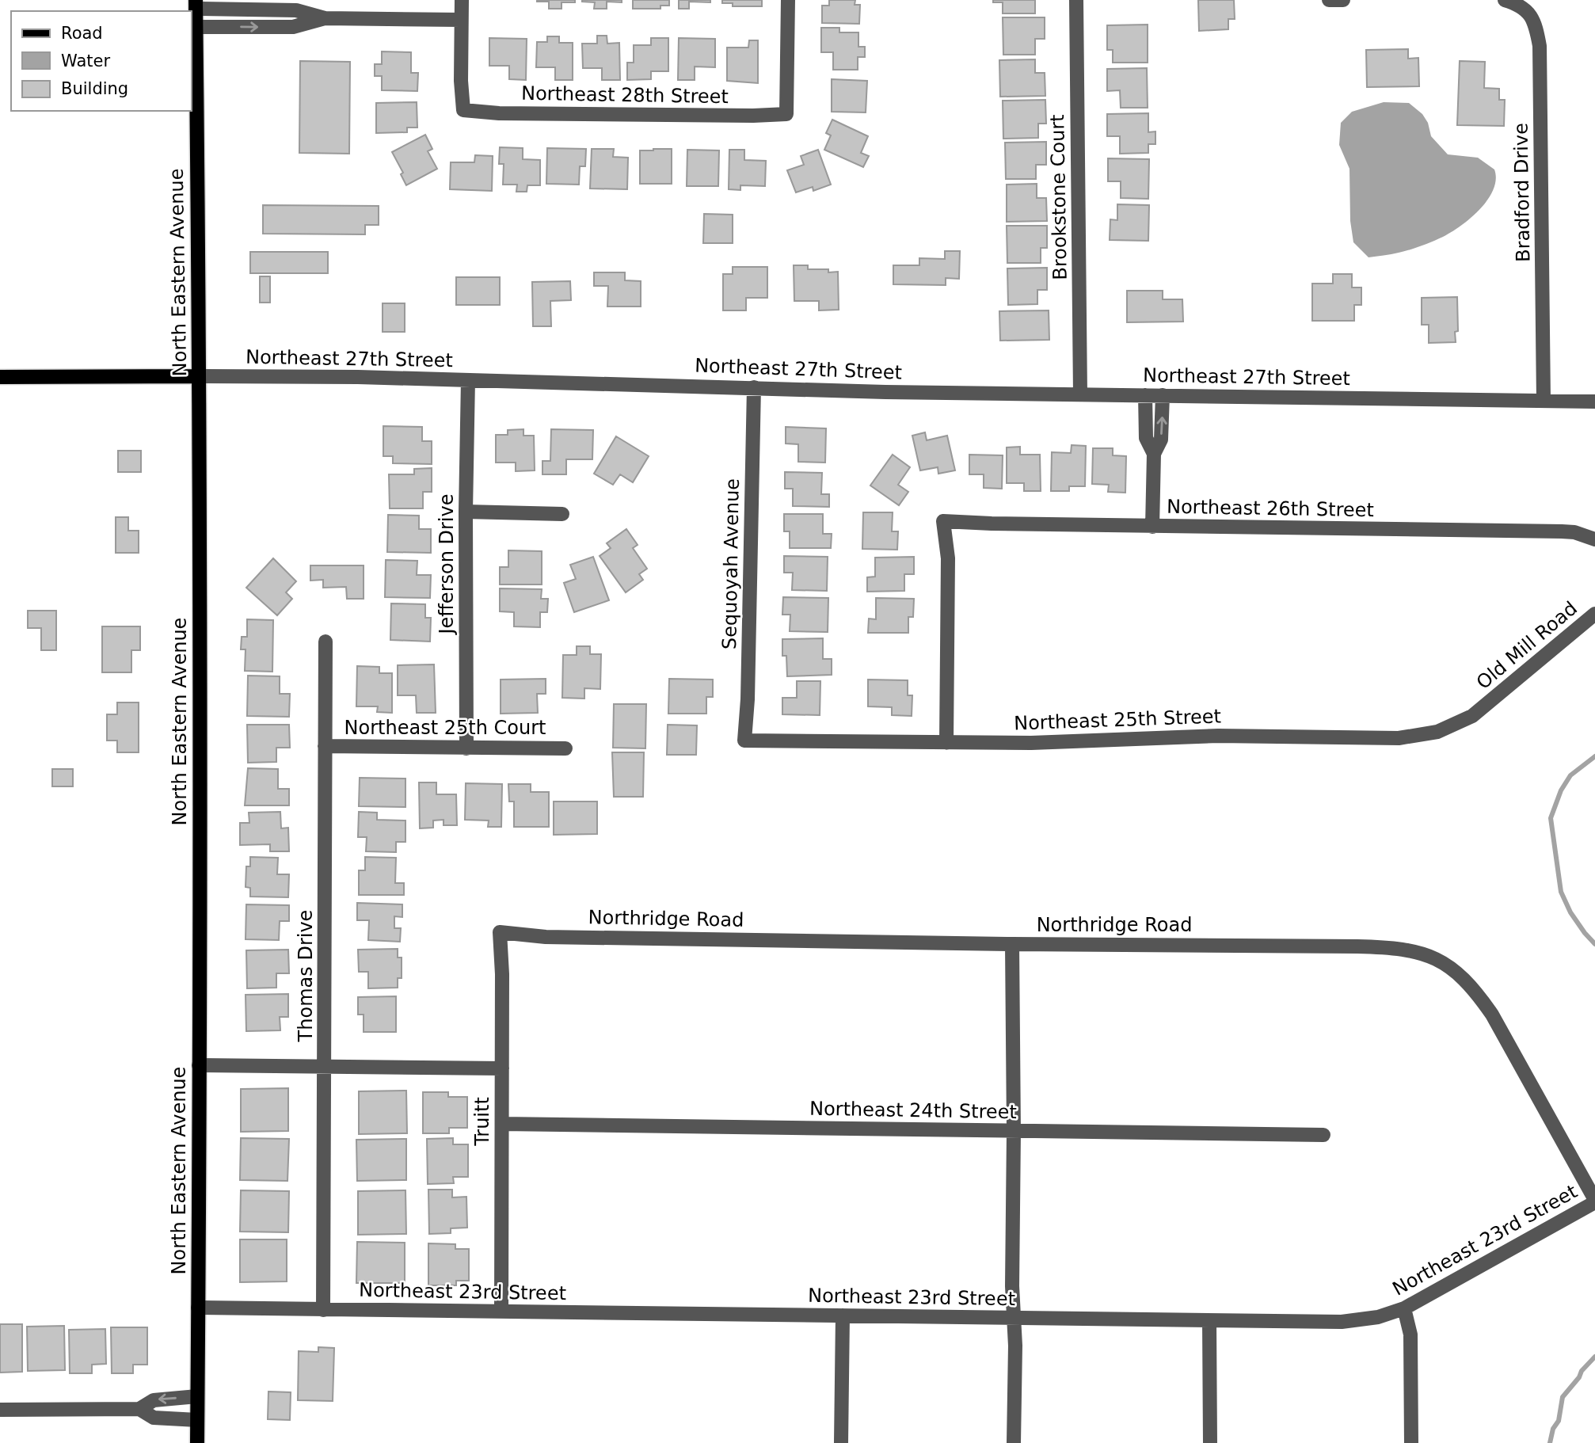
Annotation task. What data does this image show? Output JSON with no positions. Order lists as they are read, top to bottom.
{
  "streets": {
    "main road": ["North Eastern Avenue", "Northeast 27th Street"],
    "street": [
      "Northeast 28th Street",
      "Bradford Drive",
      "Brookstone Court",
      "Northeast 26th Street",
      "Jefferson Drive",
      "Sequoyah Avenue",
      "Old Mill Road",
      "Northeast 25th Street",
      "Northeast 25th Court",
      "Northridge Road",
      "Thomas Drive",
      "Northeast 24th Street",
      "Truitt",
      "Northeast 23rd Street"
    ]
  },
  "crossings": [
    ["Bradford Drive", "Northeast 27th Street"],
    ["Brookstone Court", "Northeast 27th Street"],
    ["North Eastern Avenue", "Northeast 27th Street"],
    ["North Eastern Avenue", "Northeast 23rd Street"],
    ["Northeast 27th Street", "Jefferson Drive"],
    ["Northeast 27th Street", "Sequoyah Avenue"],
    ["Northeast 26th Street", "Northeast 25th Street"],
    ["Jefferson Drive", "Northeast 25th Court"],
    ["Sequoyah Avenue", "Northeast 25th Street"],
    ["Old Mill Road", "Northeast 25th Street"],
    ["Northeast 25th Court", "Thomas Drive"],
    ["Northridge Road", "Truitt"],
    ["Northridge Road", "Northeast 23rd Street"],
    ["Thomas Drive", "Northeast 23rd Street"],
    ["Northeast 24th Street", "Truitt"],
    ["Truitt", "Northeast 23rd Street"]
  ],
  "legend": ["Road", "Water", "Building"]
}
